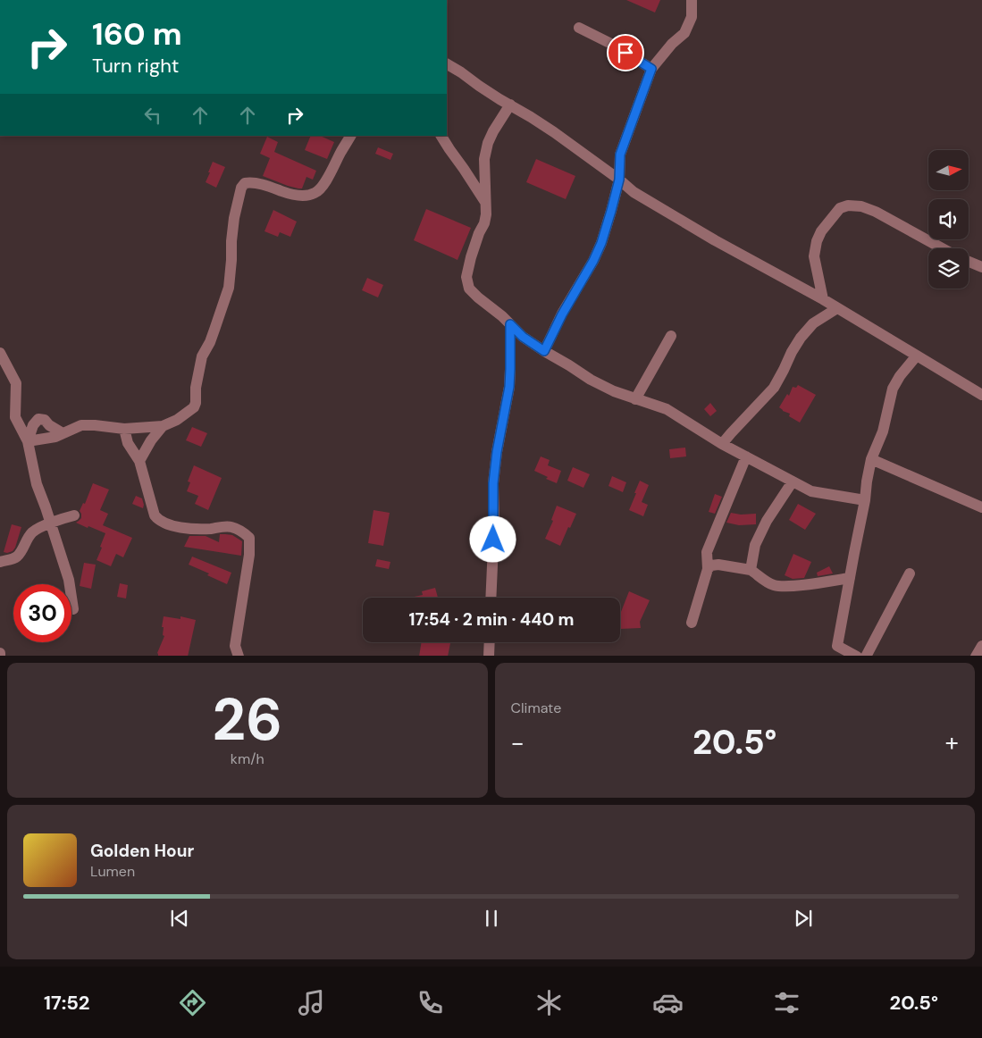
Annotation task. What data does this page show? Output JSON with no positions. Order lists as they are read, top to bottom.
{
  "north": "right",
  "page": {
    "turn": ["160 m", "Turn right"],
    "limit": "30",
    "trip": "17:54 · 2 min · 440 m",
    "tile": [
      ["26", "km/h"],
      "Climate"
    ],
    "heat": ["−", "20.5°", "+"],
    "song": ["Golden Hour", "Lumen"],
    "tabs": ["17:52", "20.5°"]
  }
}
